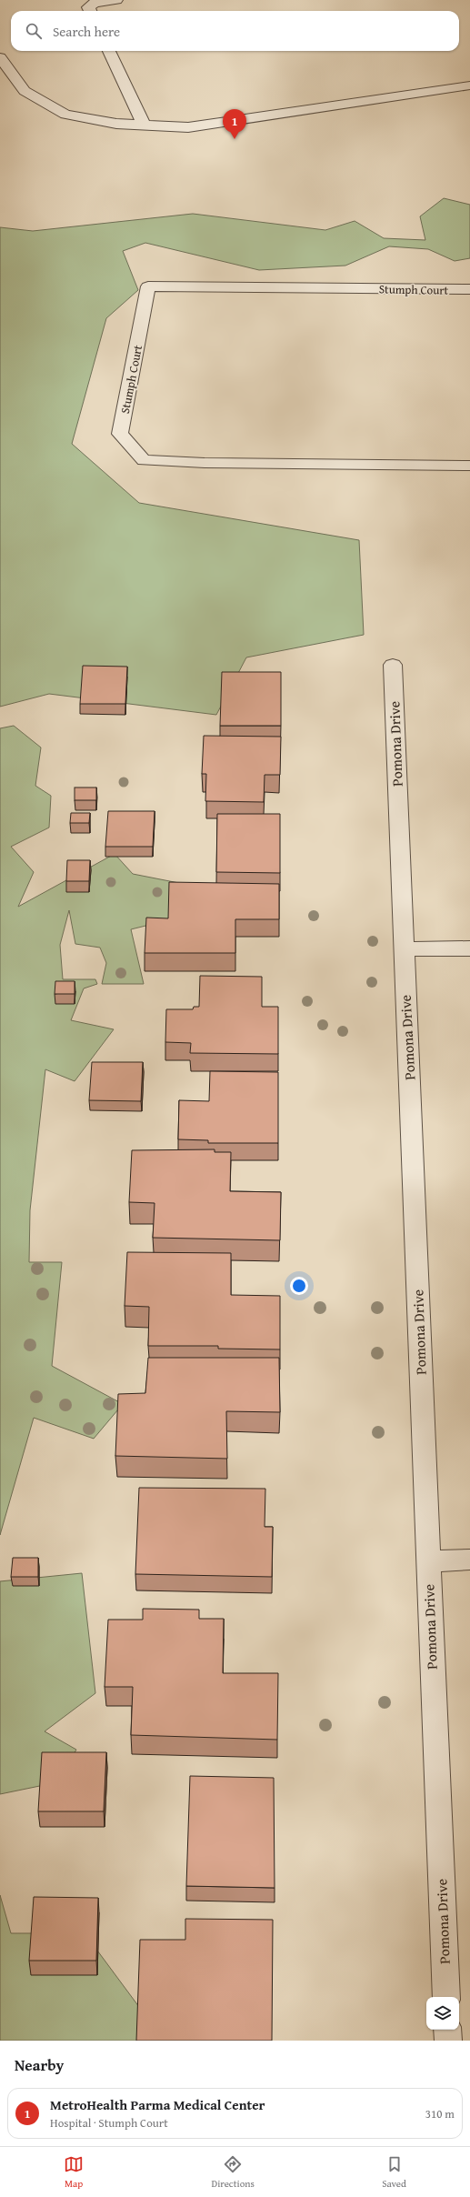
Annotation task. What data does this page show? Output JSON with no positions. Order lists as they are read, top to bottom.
{
  "streets": {
    "street": ["Stumph Court", "Pomona Drive"]
  },
  "page": {
    "search": "Search here",
    "pins": "1",
    "heading": "Nearby",
    "list": [
      {
        "mark": "1",
        "name": "MetroHealth Parma Medical Center",
        "note": "Hospital · Stumph Court",
        "value": "310 m"
      }
    ],
    "nav": ["Map", "Directions", "Saved"]
  }
}
